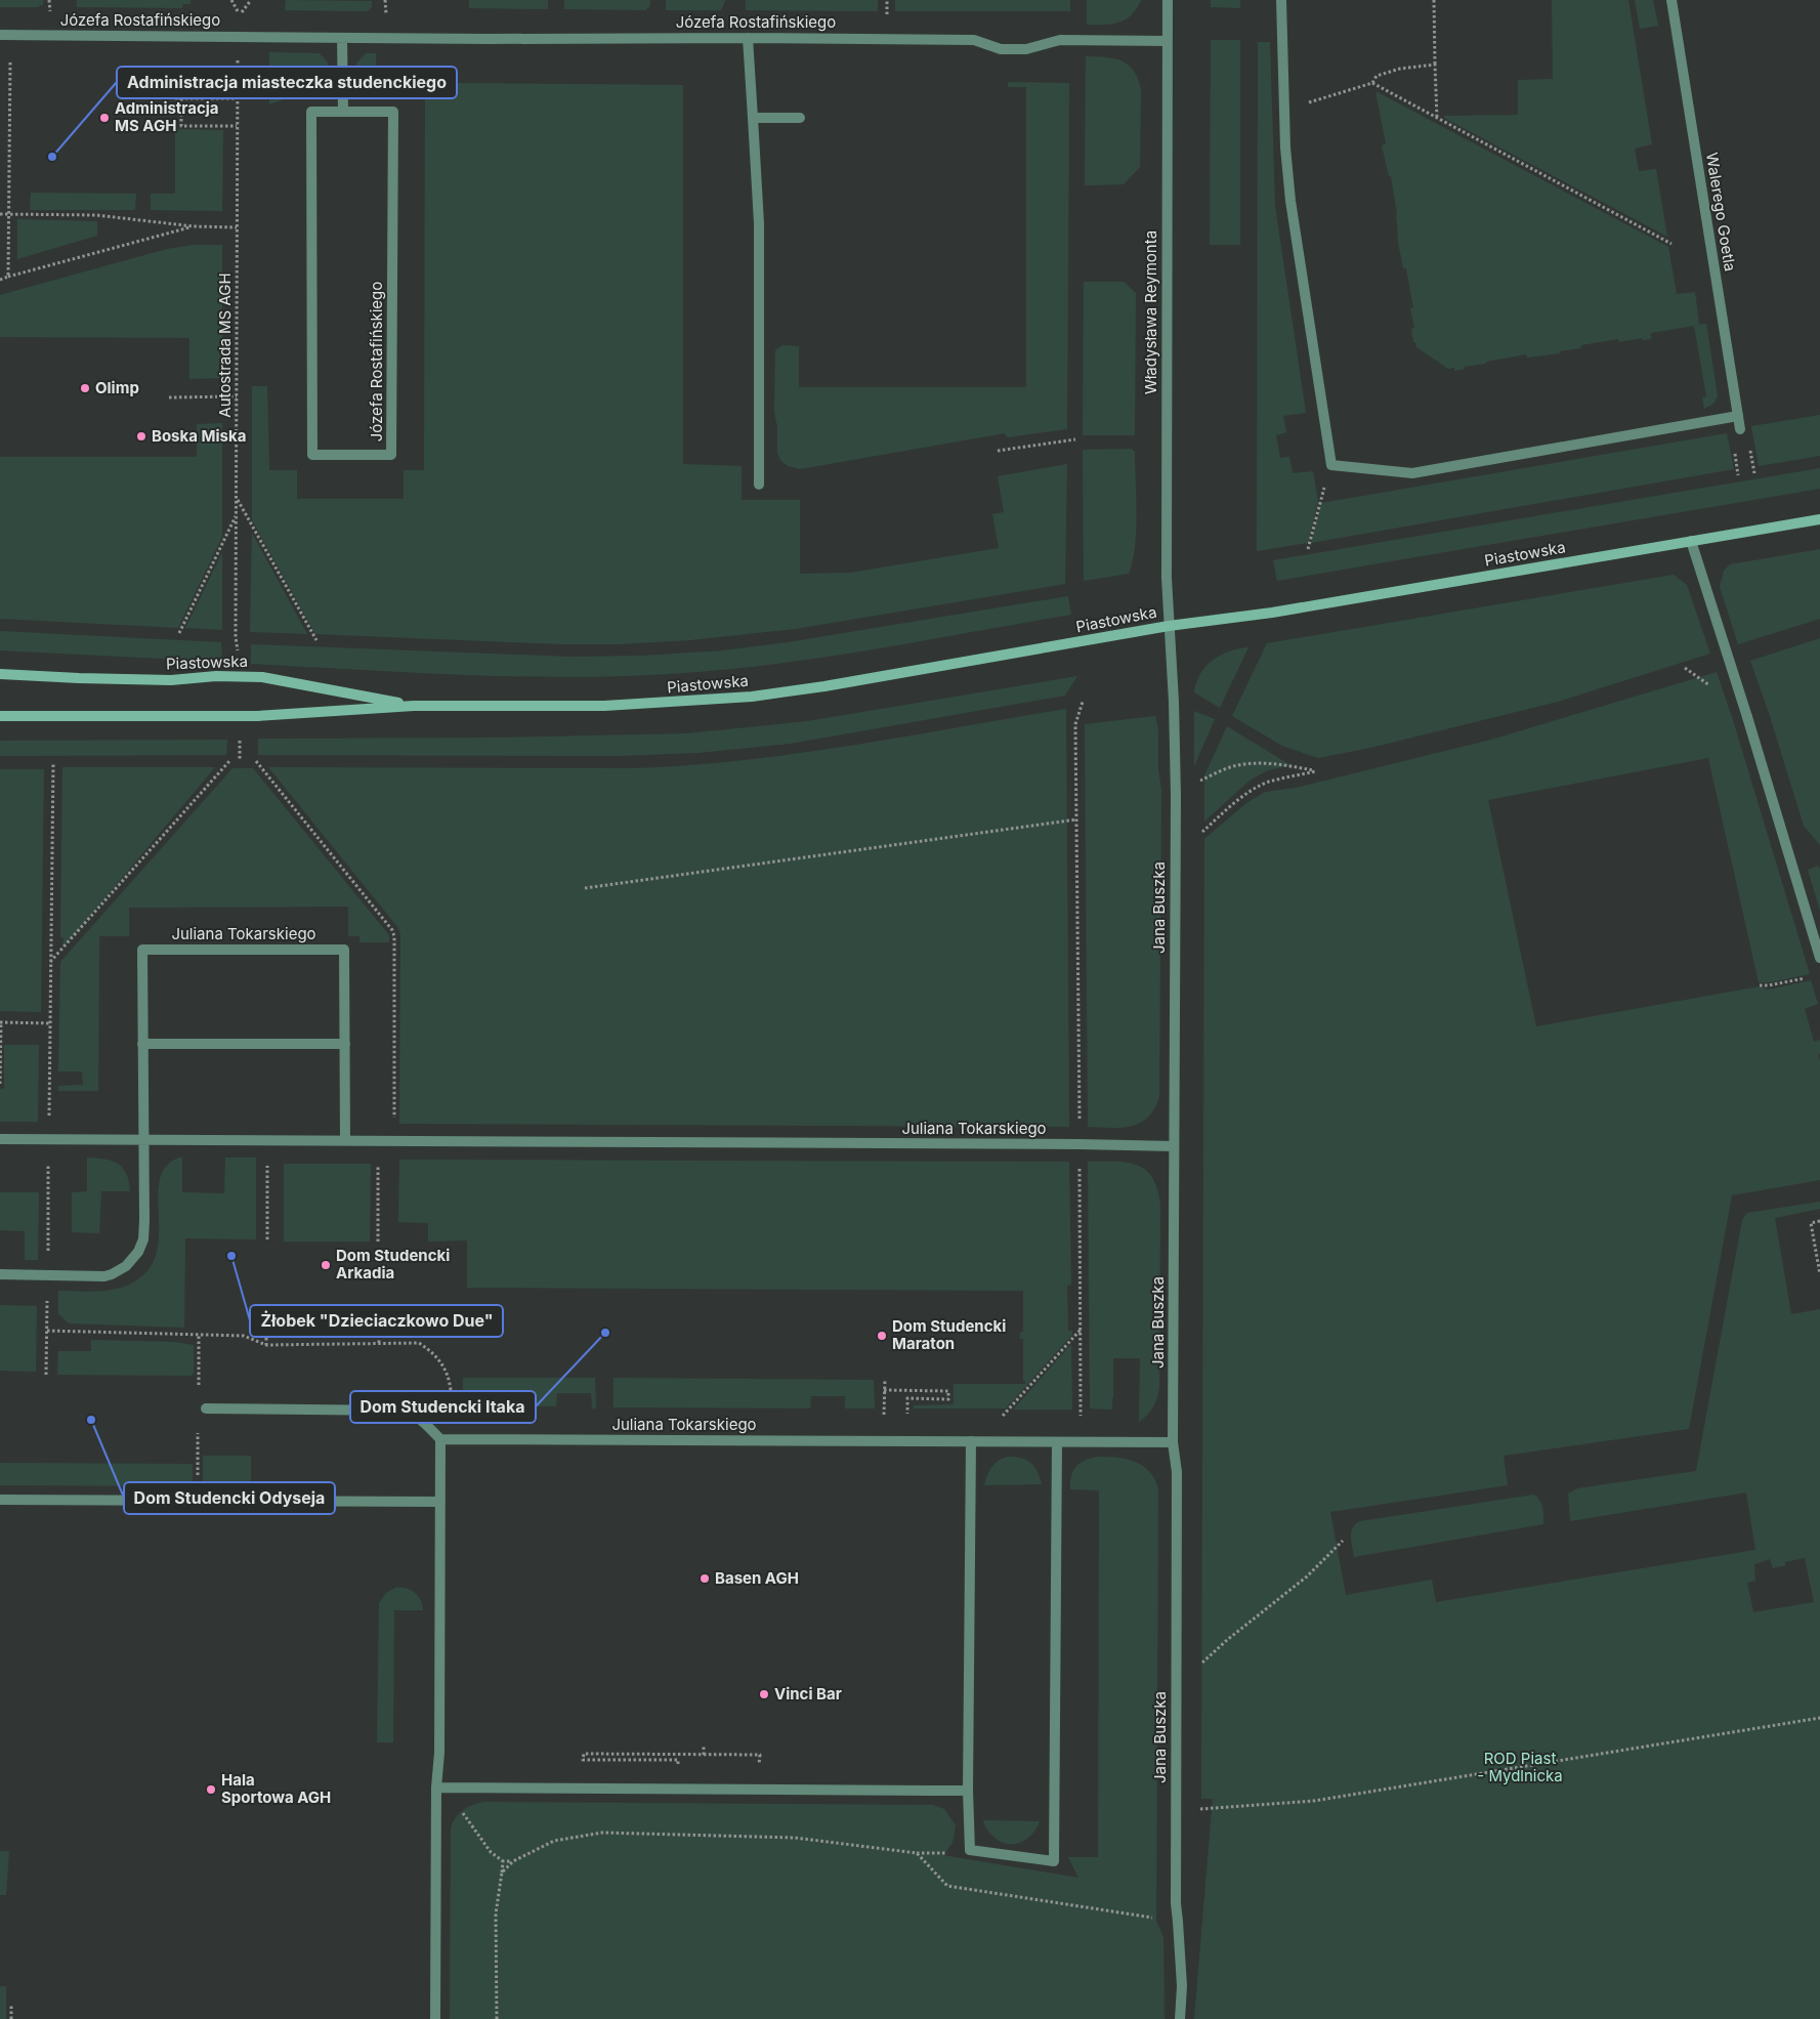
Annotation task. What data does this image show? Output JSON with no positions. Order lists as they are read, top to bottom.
{
  "streets": {
    "street": [
      "Józefa Rostafińskiego",
      "Walerego Goetla",
      "Władysława Reymonta",
      "Piastowska",
      "Jana Buszka",
      "Juliana Tokarskiego"
    ],
    "path": ["Autostrada MS AGH"]
  },
  "crossings": [
    ["Józefa Rostafińskiego", "Władysława Reymonta"],
    ["Władysława Reymonta", "Piastowska"],
    ["Władysława Reymonta", "Jana Buszka"],
    ["Piastowska", "Jana Buszka"],
    ["Jana Buszka", "Juliana Tokarskiego"]
  ],
  "parks": ["ROD Piast - Mydlnicka"],
  "places": [
    "Administracja MS AGH",
    "Administracja miasteczka studenckiego",
    "Olimp",
    "Boska Miska",
    "Żłobek \"Dzieciaczkowo Due\"",
    "Dom Studencki Arkadia",
    "Dom Studencki Itaka",
    "Dom Studencki Maraton",
    "Dom Studencki Odyseja",
    "Basen AGH",
    "Vinci Bar",
    "Hala Sportowa AGH"
  ]
}
